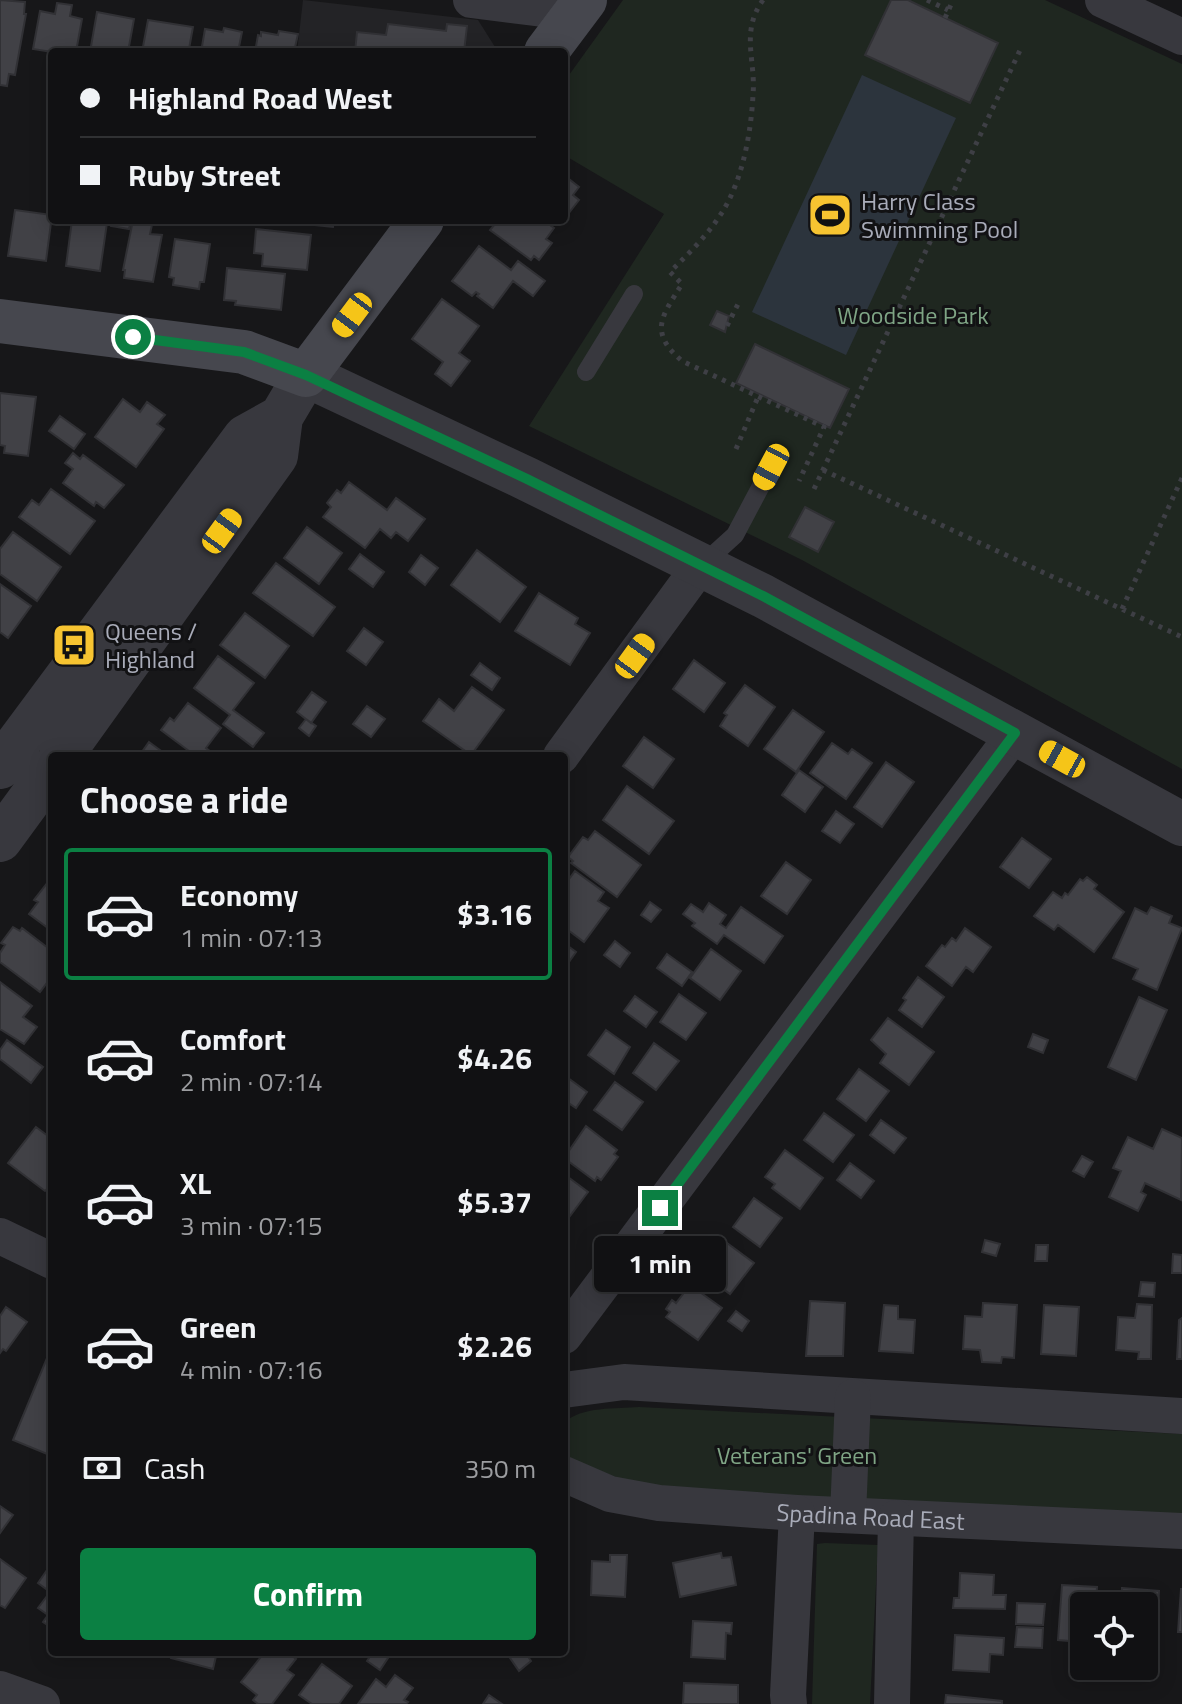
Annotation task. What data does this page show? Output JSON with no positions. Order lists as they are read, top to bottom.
{
  "streets": {
    "street": ["Spadina Road East"]
  },
  "parks": ["Woodside Park", "Veterans' Green"],
  "places": {
    "sports": ["Harry Class Swimming Pool"],
    "bus stop": ["Queens / Highland"]
  },
  "page": {
    "banner": ["Highland Road West", "Ruby Street"],
    "heading": "Choose a ride",
    "list": [
      {
        "name": "Economy",
        "note": "1 min · 07:13",
        "value": "$3.16"
      },
      {
        "name": "Comfort",
        "note": "2 min · 07:14",
        "value": "$4.26"
      },
      {
        "name": "XL",
        "note": "3 min · 07:15",
        "value": "$5.37"
      },
      {
        "name": "Green",
        "note": "4 min · 07:16",
        "value": "$2.26"
      }
    ],
    "bubble": "1 min",
    "pay": ["Cash", "350 m"],
    "buttons": "Confirm"
  }
}
